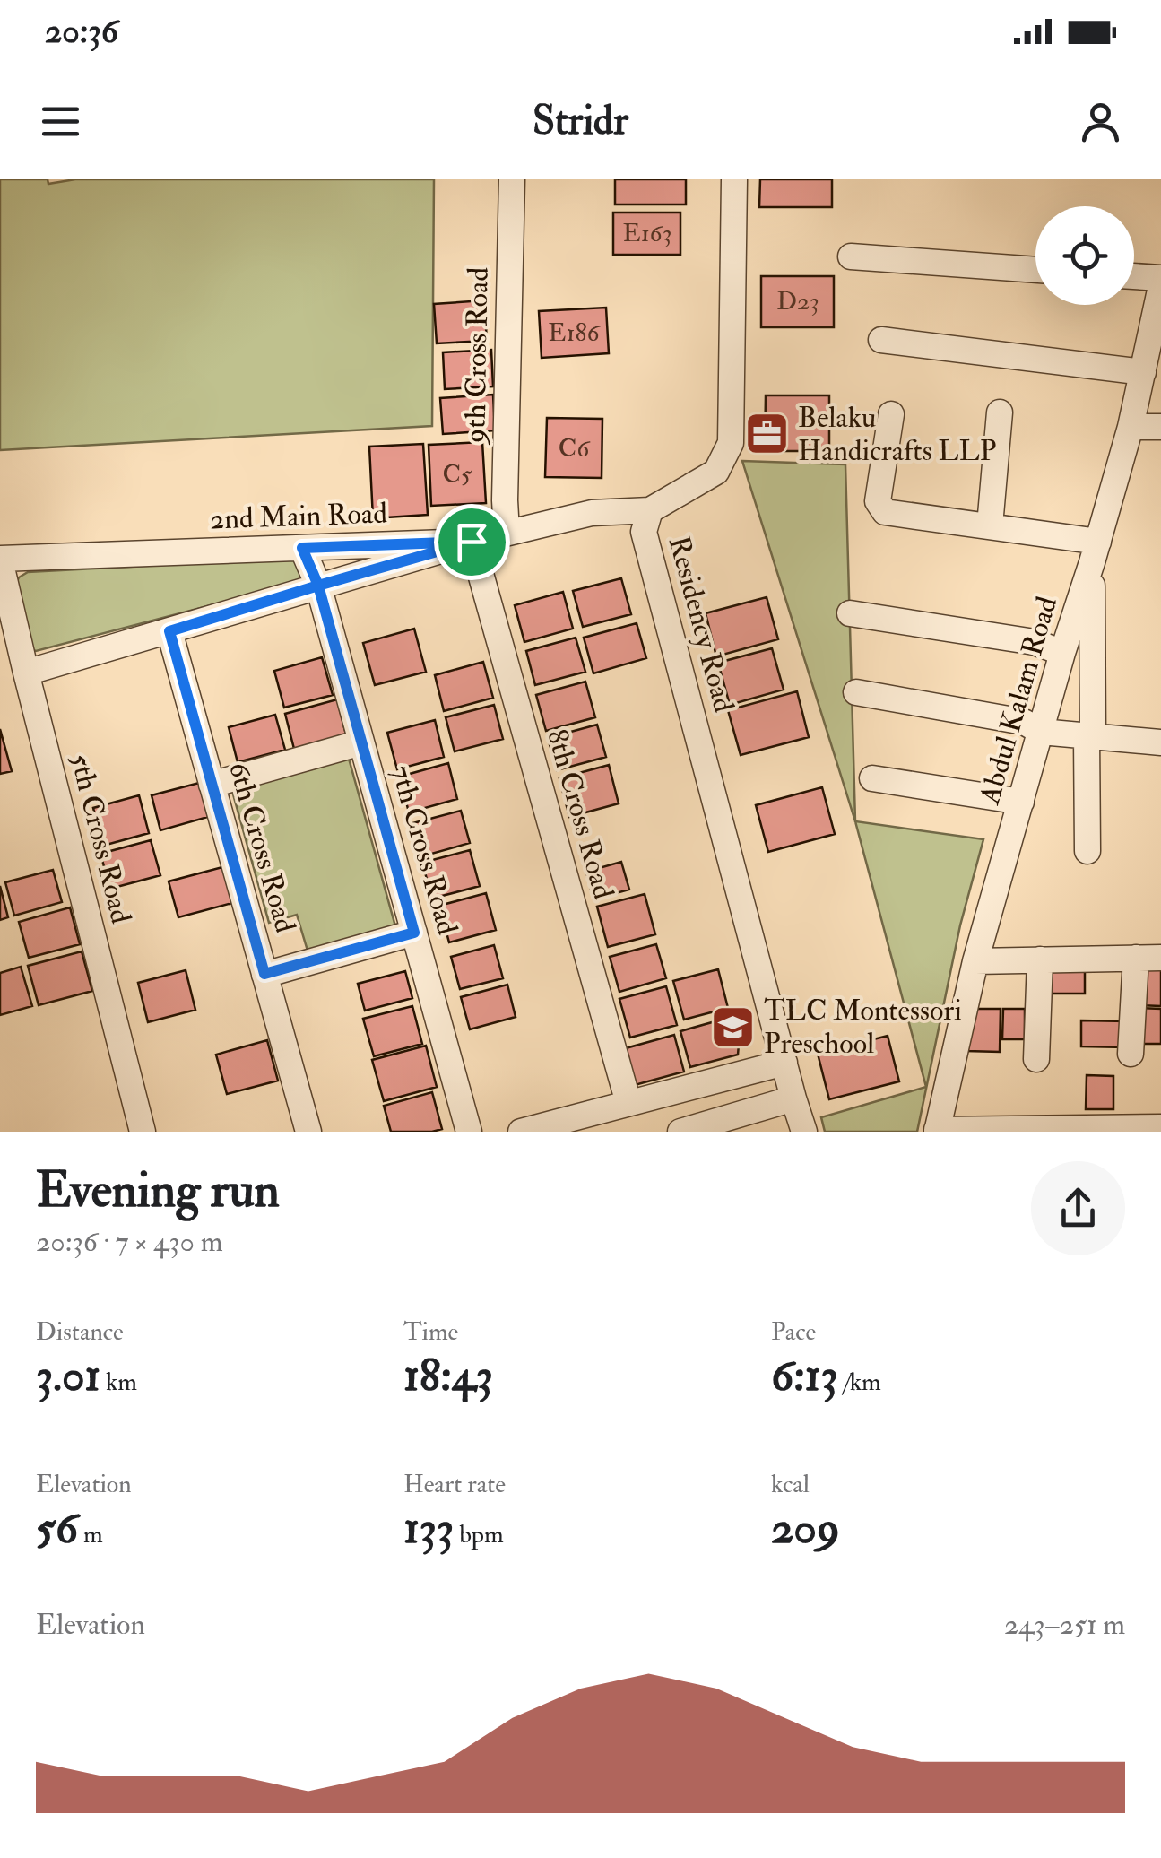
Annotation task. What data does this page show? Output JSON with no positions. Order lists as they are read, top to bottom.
{
  "streets": {
    "street": [
      "9th Cross Road",
      "2nd Main Road",
      "Residency Road",
      "Abdul Kalam Road",
      "8th Cross Road",
      "5th Cross Road",
      "6th Cross Road",
      "7th Cross Road"
    ]
  },
  "crossings": [
    ["9th Cross Road", "2nd Main Road"],
    ["2nd Main Road", "Residency Road"],
    ["2nd Main Road", "8th Cross Road"],
    ["2nd Main Road", "5th Cross Road"],
    ["2nd Main Road", "7th Cross Road"]
  ],
  "places": {
    "office": ["Belaku Handicrafts LLP"],
    "school or university": ["TLC Montessori Preschool"]
  },
  "house_numbers": [
    "E163",
    "D23",
    "E186",
    "C6",
    "C5"
  ],
  "page": {
    "status": "20:36",
    "header": "Stridr",
    "heading": ["Evening run", "20:36 · 7 × 430 m"],
    "stats": [
      ["Distance", "3.01 km"],
      ["Time", "18:43"],
      ["Pace", "6:13 /km"],
      ["Elevation", "56 m"],
      ["Heart rate", "133 bpm"],
      ["kcal", "209"]
    ],
    "chart": ["Elevation", "243–251 m"]
  }
}
